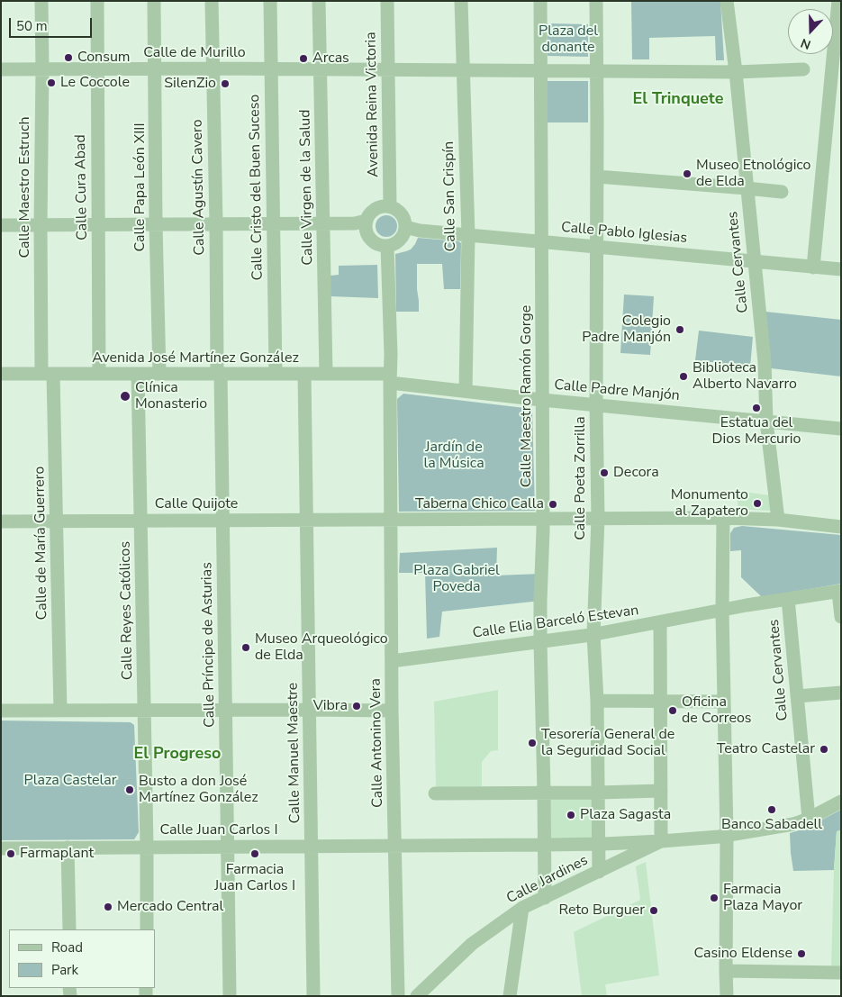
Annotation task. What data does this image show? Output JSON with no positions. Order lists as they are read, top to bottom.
{
  "streets": {
    "street": [
      "Calle de Murillo",
      "Avenida Reina Victoria",
      "Calle Maestro Estruch",
      "Calle Cura Abad",
      "Calle Papa León XIII",
      "Calle Agustín Cavero",
      "Calle Cristo del Buen Suceso",
      "Calle Virgen de la Salud",
      "Calle San Crispín",
      "Calle Pablo Iglesias",
      "Calle Cervantes",
      "Avenida José Martínez González",
      "Calle Padre Manjón",
      "Calle Maestro Ramón Gorge",
      "Calle Poeta Zorrilla",
      "Calle Quijote",
      "Calle de María Guerrero",
      "Calle Reyes Católicos",
      "Calle Elia Barceló Estevan",
      "Calle Príncipe de Asturias",
      "Calle Antonino Vera",
      "Calle Manuel Maestre",
      "Calle Juan Carlos I",
      "Calle Jardines"
    ]
  },
  "crossings": [
    ["Calle de Murillo", "Avenida Reina Victoria"],
    ["Calle de Murillo", "Calle Maestro Estruch"],
    ["Calle de Murillo", "Calle Cura Abad"],
    ["Calle de Murillo", "Calle Papa León XIII"],
    ["Calle de Murillo", "Calle Agustín Cavero"],
    ["Calle de Murillo", "Calle Cristo del Buen Suceso"],
    ["Calle de Murillo", "Calle Virgen de la Salud"],
    ["Calle de Murillo", "Calle San Crispín"],
    ["Calle de Murillo", "Calle Cervantes"],
    ["Calle de Murillo", "Calle Maestro Ramón Gorge"],
    ["Calle de Murillo", "Calle Poeta Zorrilla"],
    ["Avenida Reina Victoria", "Calle Pablo Iglesias"],
    ["Calle Maestro Estruch", "Avenida José Martínez González"],
    ["Calle Maestro Estruch", "Calle de María Guerrero"],
    ["Calle Cura Abad", "Avenida José Martínez González"],
    ["Calle Papa León XIII", "Avenida José Martínez González"],
    ["Calle Agustín Cavero", "Avenida José Martínez González"],
    ["Calle Agustín Cavero", "Calle Príncipe de Asturias"],
    ["Calle Cristo del Buen Suceso", "Avenida José Martínez González"],
    ["Calle Virgen de la Salud", "Avenida José Martínez González"],
    ["Calle San Crispín", "Calle Pablo Iglesias"],
    ["Calle San Crispín", "Calle Padre Manjón"],
    ["Calle Pablo Iglesias", "Calle Cervantes"],
    ["Calle Pablo Iglesias", "Calle Maestro Ramón Gorge"],
    ["Calle Pablo Iglesias", "Calle Poeta Zorrilla"],
    ["Calle Cervantes", "Calle Padre Manjón"],
    ["Calle Cervantes", "Calle Quijote"],
    ["Calle Cervantes", "Calle Elia Barceló Estevan"],
    ["Calle Cervantes", "Calle Jardines"],
    ["Avenida José Martínez González", "Calle Padre Manjón"],
    ["Avenida José Martínez González", "Calle de María Guerrero"],
    ["Avenida José Martínez González", "Calle Reyes Católicos"],
    ["Avenida José Martínez González", "Calle Príncipe de Asturias"],
    ["Avenida José Martínez González", "Calle Antonino Vera"],
    ["Avenida José Martínez González", "Calle Manuel Maestre"],
    ["Calle Padre Manjón", "Calle Maestro Ramón Gorge"],
    ["Calle Padre Manjón", "Calle Poeta Zorrilla"],
    ["Calle Padre Manjón", "Calle Antonino Vera"],
    ["Calle Maestro Ramón Gorge", "Calle Quijote"],
    ["Calle Maestro Ramón Gorge", "Calle Elia Barceló Estevan"],
    ["Calle Poeta Zorrilla", "Calle Quijote"],
    ["Calle Poeta Zorrilla", "Calle Elia Barceló Estevan"],
    ["Calle Quijote", "Calle de María Guerrero"],
    ["Calle Quijote", "Calle Reyes Católicos"],
    ["Calle Quijote", "Calle Príncipe de Asturias"],
    ["Calle Quijote", "Calle Antonino Vera"],
    ["Calle Quijote", "Calle Manuel Maestre"],
    ["Calle Reyes Católicos", "Calle Juan Carlos I"],
    ["Calle Elia Barceló Estevan", "Calle Antonino Vera"],
    ["Calle Príncipe de Asturias", "Calle Juan Carlos I"],
    ["Calle Antonino Vera", "Calle Juan Carlos I"],
    ["Calle Manuel Maestre", "Calle Juan Carlos I"],
    ["Calle Juan Carlos I", "Calle Jardines"]
  ],
  "districts": ["El Trinquete", "El Progreso"],
  "parks": [
    "Plaza del donante",
    "Jardín de la Música",
    "Plaza Gabriel Poveda",
    "Plaza Castelar"
  ],
  "places": [
    "Consum",
    "Arcas",
    "Le Coccole",
    "SilenZio",
    "Museo Etnológico de Elda",
    "Colegio Padre Manjón",
    "Biblioteca Alberto Navarro",
    "Clínica Monasterio",
    "Estatua del Dios Mercurio",
    "Decora",
    "Monumento al Zapatero",
    "Taberna Chico Calla",
    "Museo Arqueológico de Elda",
    "Vibra",
    "Oficina de Correos",
    "Tesorería General de la Seguridad Social",
    "Teatro Castelar",
    "Busto a don José Martínez González",
    "Banco Sabadell",
    "Plaza Sagasta",
    "Farmaplant",
    "Farmacia Juan Carlos I",
    "Farmacia Plaza Mayor",
    "Mercado Central",
    "Reto Burguer",
    "Casino Eldense"
  ],
  "legend": ["Road", "Park"],
  "scale_bar": "50 m",
  "north": "bottom"
}
